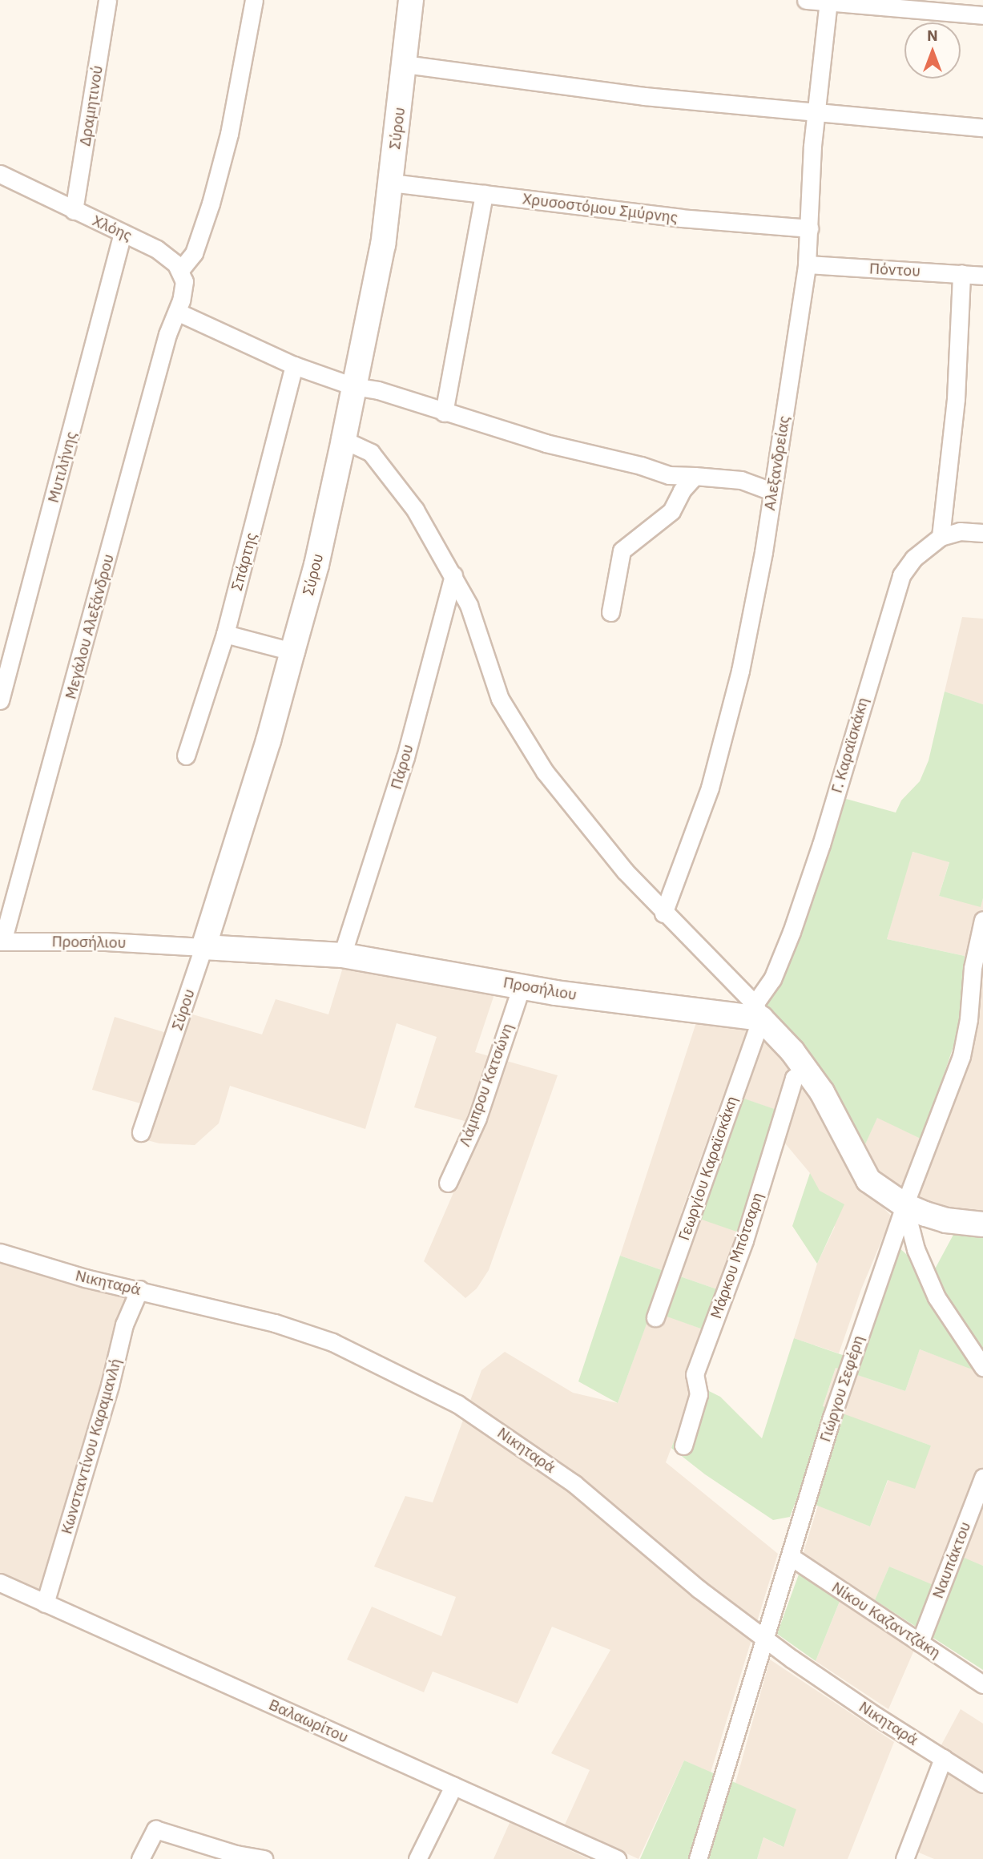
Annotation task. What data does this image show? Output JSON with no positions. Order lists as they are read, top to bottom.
{
  "streets": {
    "street": [
      "Δραμητινού",
      "Σύρου",
      "Χρυσοστόμου Σμύρνης",
      "Χλόης",
      "Πόντου",
      "Αλεξανδρείας",
      "Μυτιλήνης",
      "Σπάρτης",
      "Μεγάλου Αλεξάνδρου",
      "Γ. Καραϊσκάκη",
      "Πάρου",
      "Προσήλιου",
      "Λάμπρου Κατσώνη",
      "Γεωργίου Καραϊσκάκη",
      "Μάρκου Μπότσαρη",
      "Νικηταρά",
      "Γιώργου Σεφέρη",
      "Κωνσταντίνου Καραμανλή",
      "Ναυπάκτου",
      "Νίκου Καζαντζάκη",
      "Βαλαωρίτου"
    ]
  },
  "crossings": [
    ["Δραμητινού", "Χλόης"],
    ["Σύρου", "Χρυσοστόμου Σμύρνης"],
    ["Σύρου", "Προσήλιου"],
    ["Χρυσοστόμου Σμύρνης", "Αλεξανδρείας"],
    ["Χλόης", "Μυτιλήνης"],
    ["Πόντου", "Αλεξανδρείας"],
    ["Μεγάλου Αλεξάνδρου", "Προσήλιου"],
    ["Γ. Καραϊσκάκη", "Προσήλιου"],
    ["Γ. Καραϊσκάκη", "Γεωργίου Καραϊσκάκη"],
    ["Πάρου", "Προσήλιου"],
    ["Προσήλιου", "Λάμπρου Κατσώνη"],
    ["Προσήλιου", "Γεωργίου Καραϊσκάκη"],
    ["Νικηταρά", "Γιώργου Σεφέρη"],
    ["Νικηταρά", "Κωνσταντίνου Καραμανλή"],
    ["Γιώργου Σεφέρη", "Νίκου Καζαντζάκη"],
    ["Κωνσταντίνου Καραμανλή", "Βαλαωρίτου"],
    ["Ναυπάκτου", "Νίκου Καζαντζάκη"]
  ],
  "north": "top"
}
